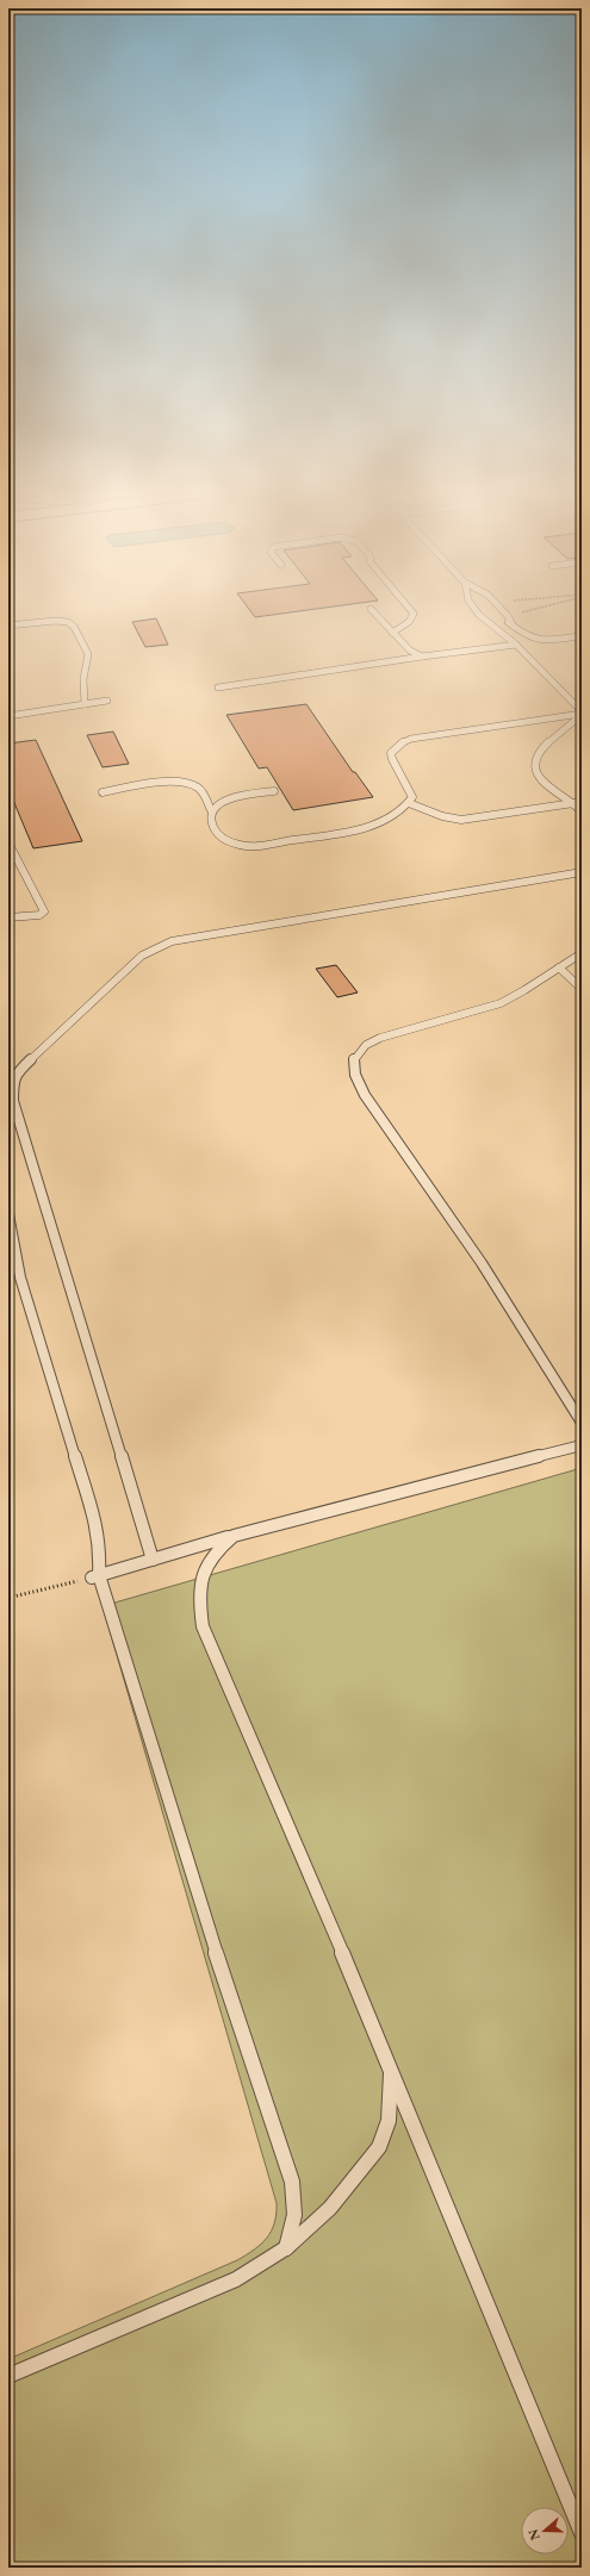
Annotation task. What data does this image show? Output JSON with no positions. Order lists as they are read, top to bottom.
{
  "north": "left"
}
